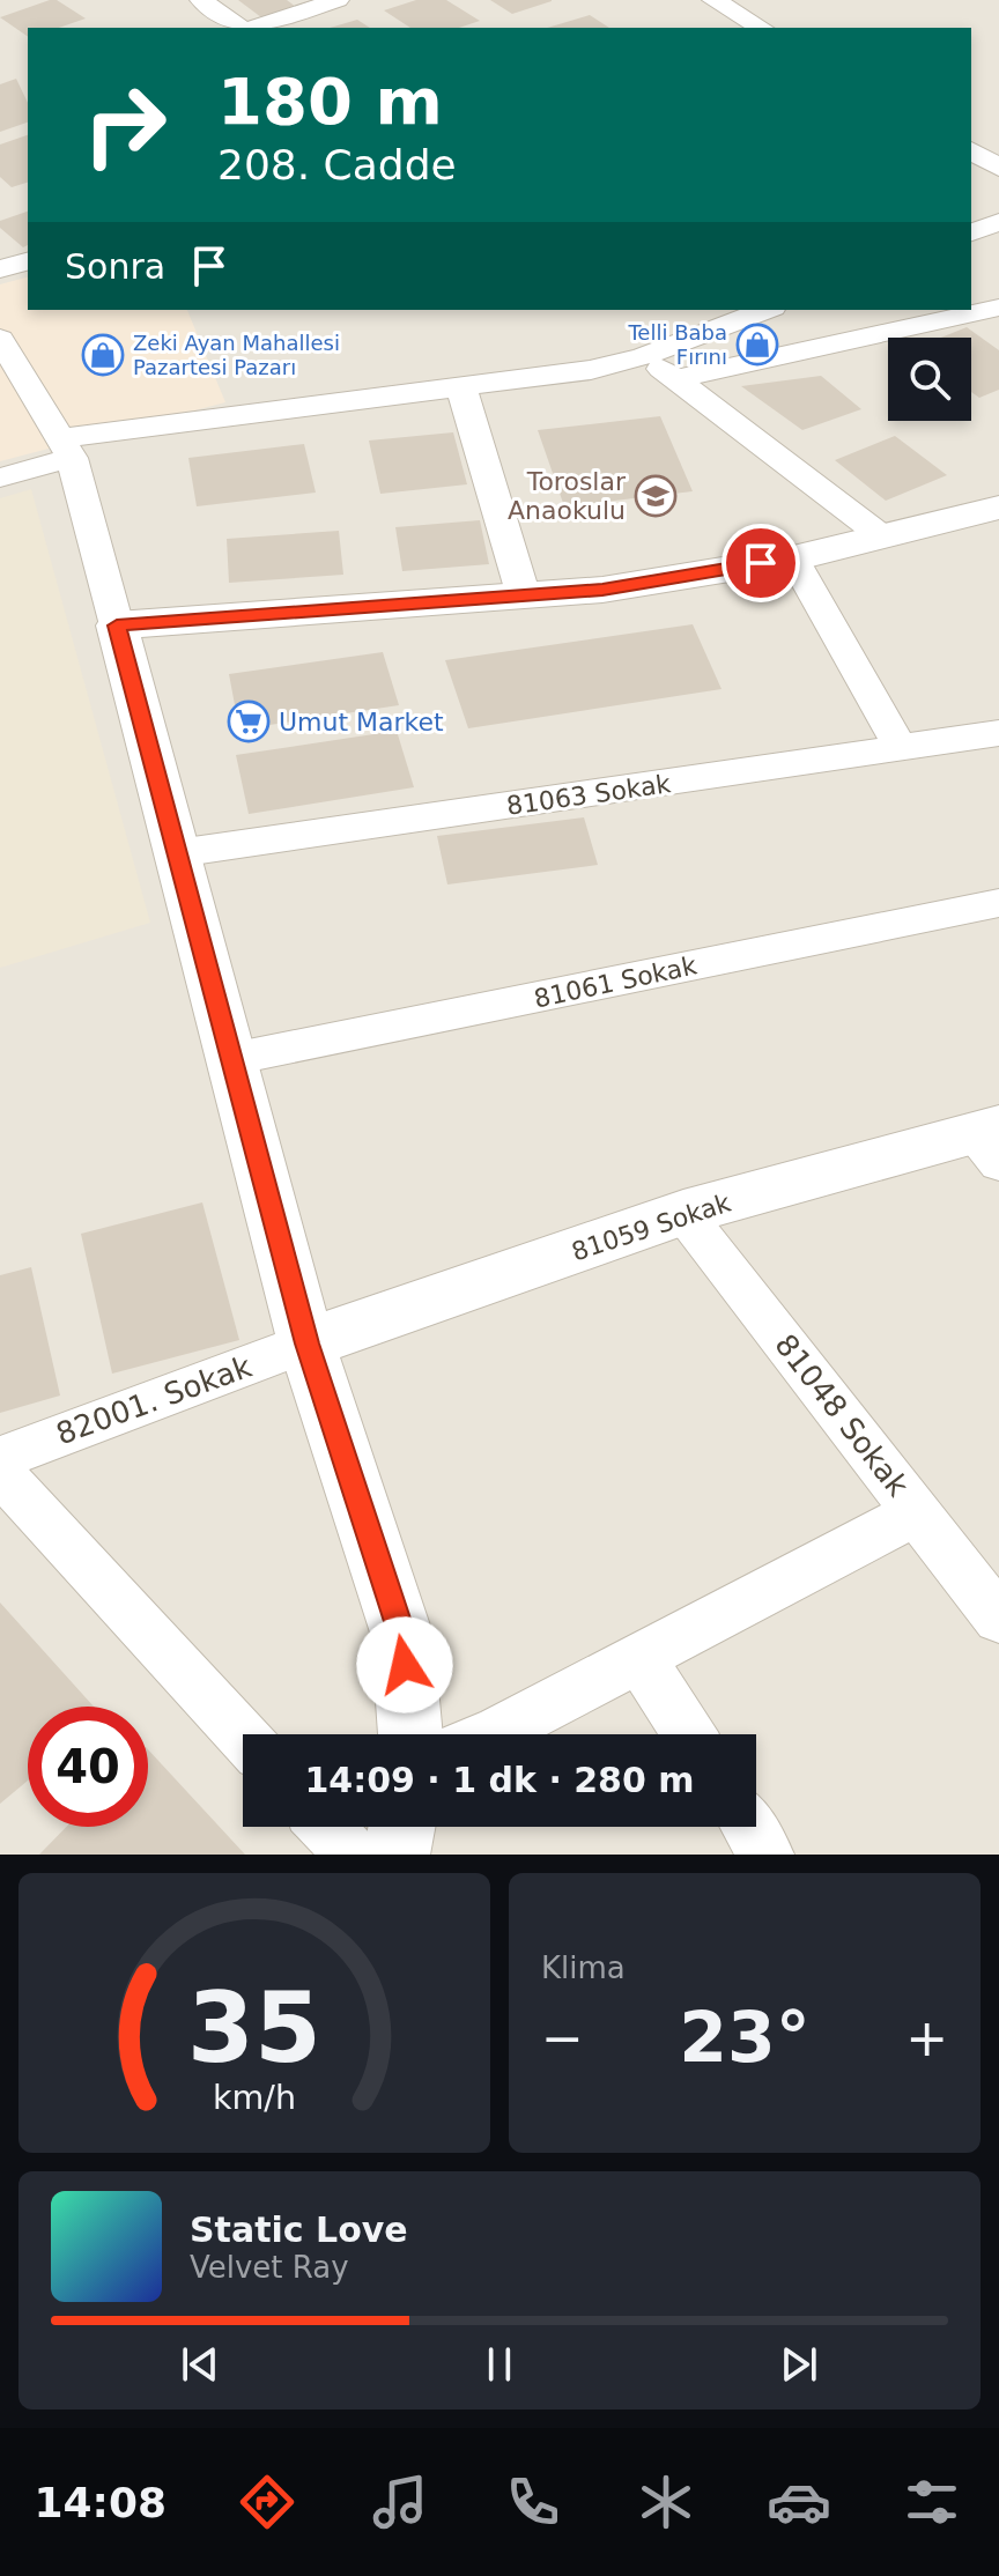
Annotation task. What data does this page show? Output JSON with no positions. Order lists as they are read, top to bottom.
{
  "streets": {
    "street": [
      "81063 Sokak",
      "81061 Sokak",
      "81059 Sokak",
      "82001. Sokak",
      "81048 Sokak"
    ]
  },
  "crossings": [
    ["81059 Sokak", "82001. Sokak"],
    ["81059 Sokak", "81048 Sokak"]
  ],
  "places": {
    "shop": ["Telli Baba Fırını", "Zeki Ayan Mahallesi Pazartesi Pazarı"],
    "school or university": ["Toroslar Anaokulu"],
    "supermarket": ["Umut Market"]
  },
  "page": {
    "turn": ["180 m", "208. Cadde"],
    "then": "Sonra",
    "limit": "40",
    "trip": "14:09 · 1 dk · 280 m",
    "tile": "Klima",
    "heat": ["−", "23°", "+"],
    "song": ["Static Love", "Velvet Ray"],
    "tabs": "14:08",
    "gauge": ["35", "km/h"]
  }
}
